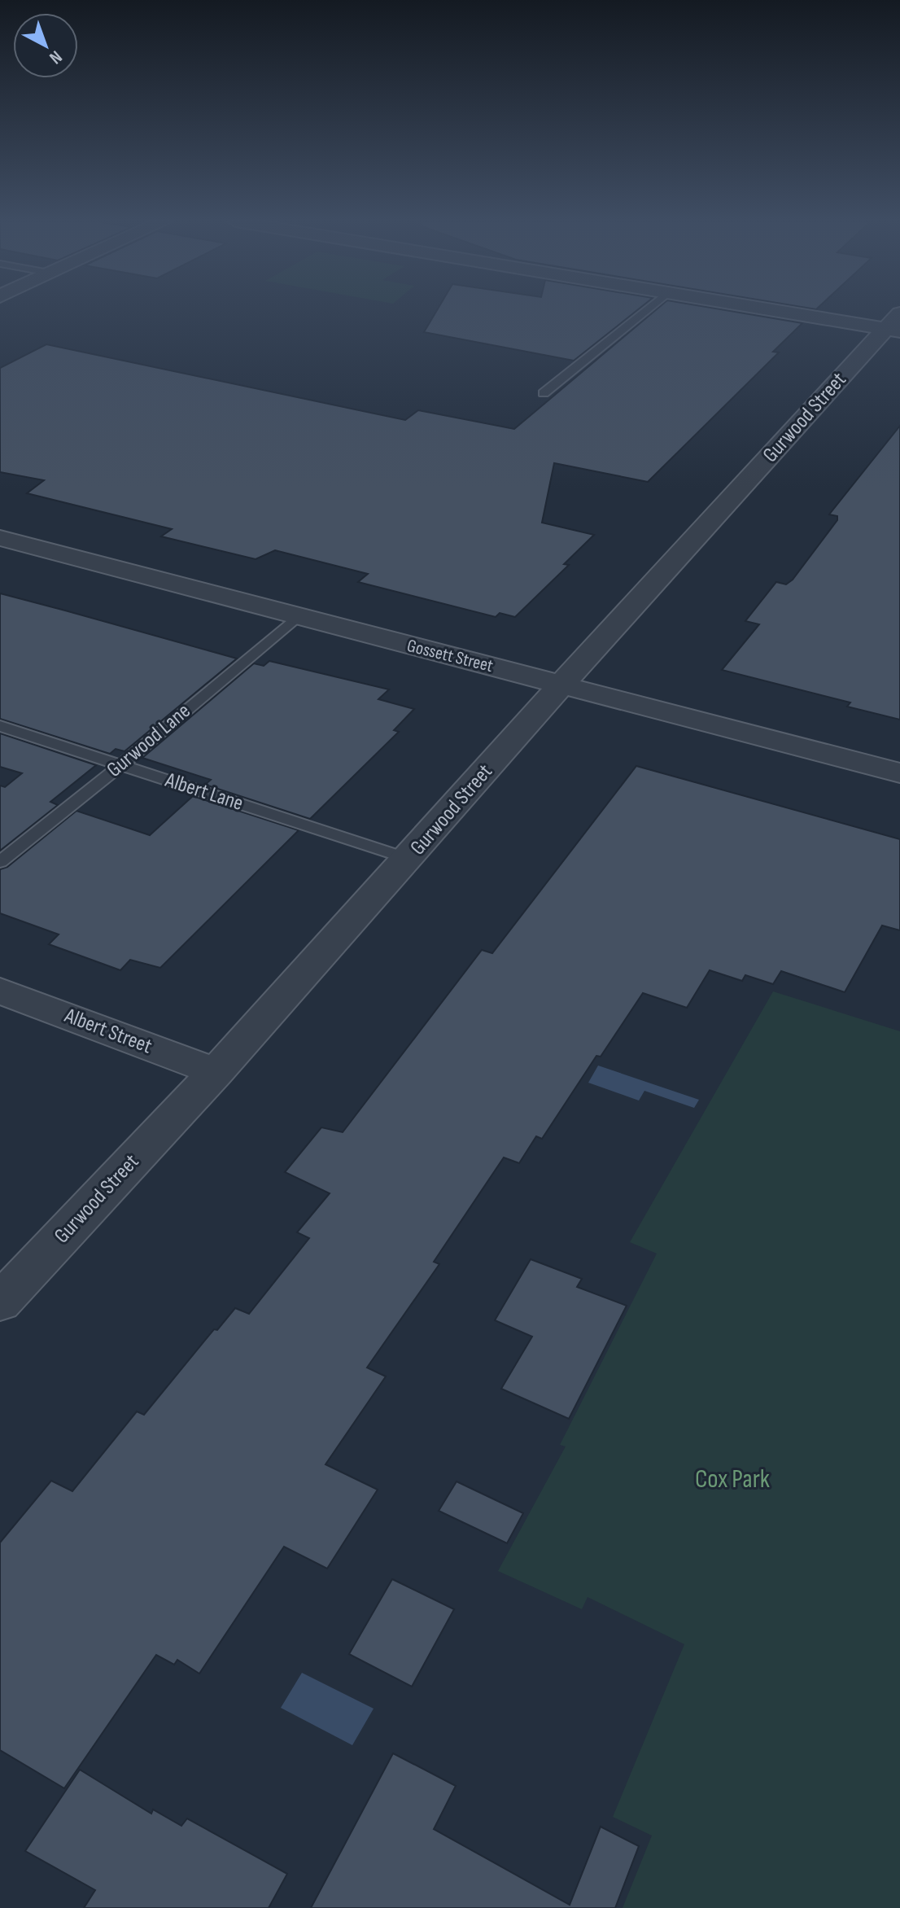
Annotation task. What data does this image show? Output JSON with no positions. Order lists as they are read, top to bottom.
{
  "streets": {
    "street": ["Gurwood Street", "Gossett Street", "Albert Street"],
    "lane": ["Gurwood Lane", "Albert Lane"]
  },
  "crossings": [
    ["Gurwood Street", "Gossett Street"],
    ["Gurwood Street", "Albert Lane"],
    ["Gurwood Street", "Albert Street"],
    ["Gossett Street", "Gurwood Lane"],
    ["Gurwood Lane", "Albert Lane"]
  ],
  "parks": ["Cox Park"],
  "north": "bottom right"
}
